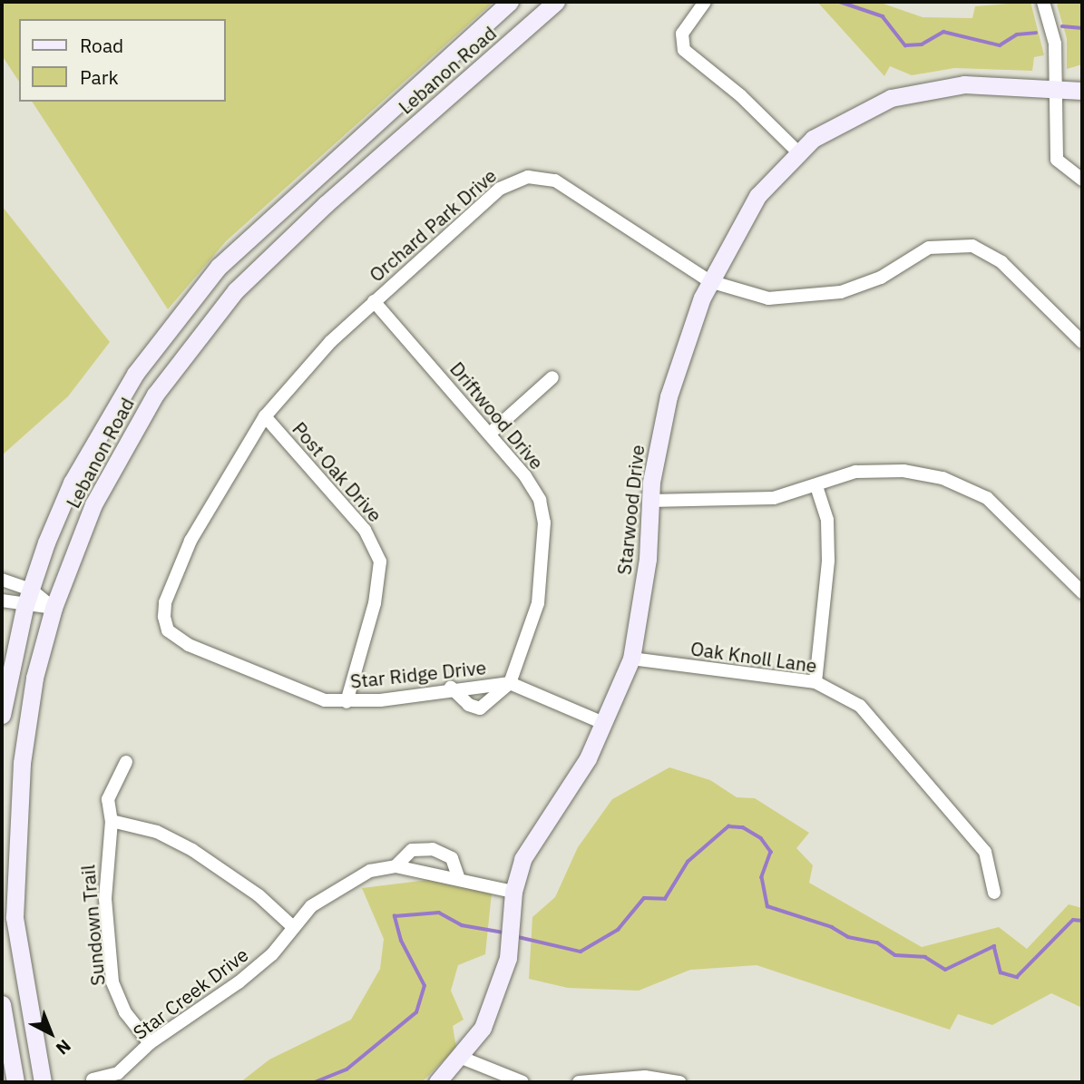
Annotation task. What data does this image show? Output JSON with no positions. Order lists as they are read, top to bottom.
{
  "streets": {
    "main road": ["Lebanon Road", "Starwood Drive"],
    "street": [
      "Orchard Park Drive",
      "Driftwood Drive",
      "Post Oak Drive",
      "Oak Knoll Lane",
      "Star Ridge Drive",
      "Sundown Trail",
      "Star Creek Drive"
    ]
  },
  "crossings": [
    ["Orchard Park Drive", "Driftwood Drive"],
    ["Orchard Park Drive", "Post Oak Drive"],
    ["Orchard Park Drive", "Starwood Drive"],
    ["Orchard Park Drive", "Star Ridge Drive"],
    ["Driftwood Drive", "Star Ridge Drive"],
    ["Post Oak Drive", "Star Ridge Drive"],
    ["Starwood Drive", "Oak Knoll Lane"],
    ["Starwood Drive", "Star Ridge Drive"],
    ["Sundown Trail", "Star Creek Drive"]
  ],
  "legend": ["Road", "Park"],
  "north": "bottom right"
}
